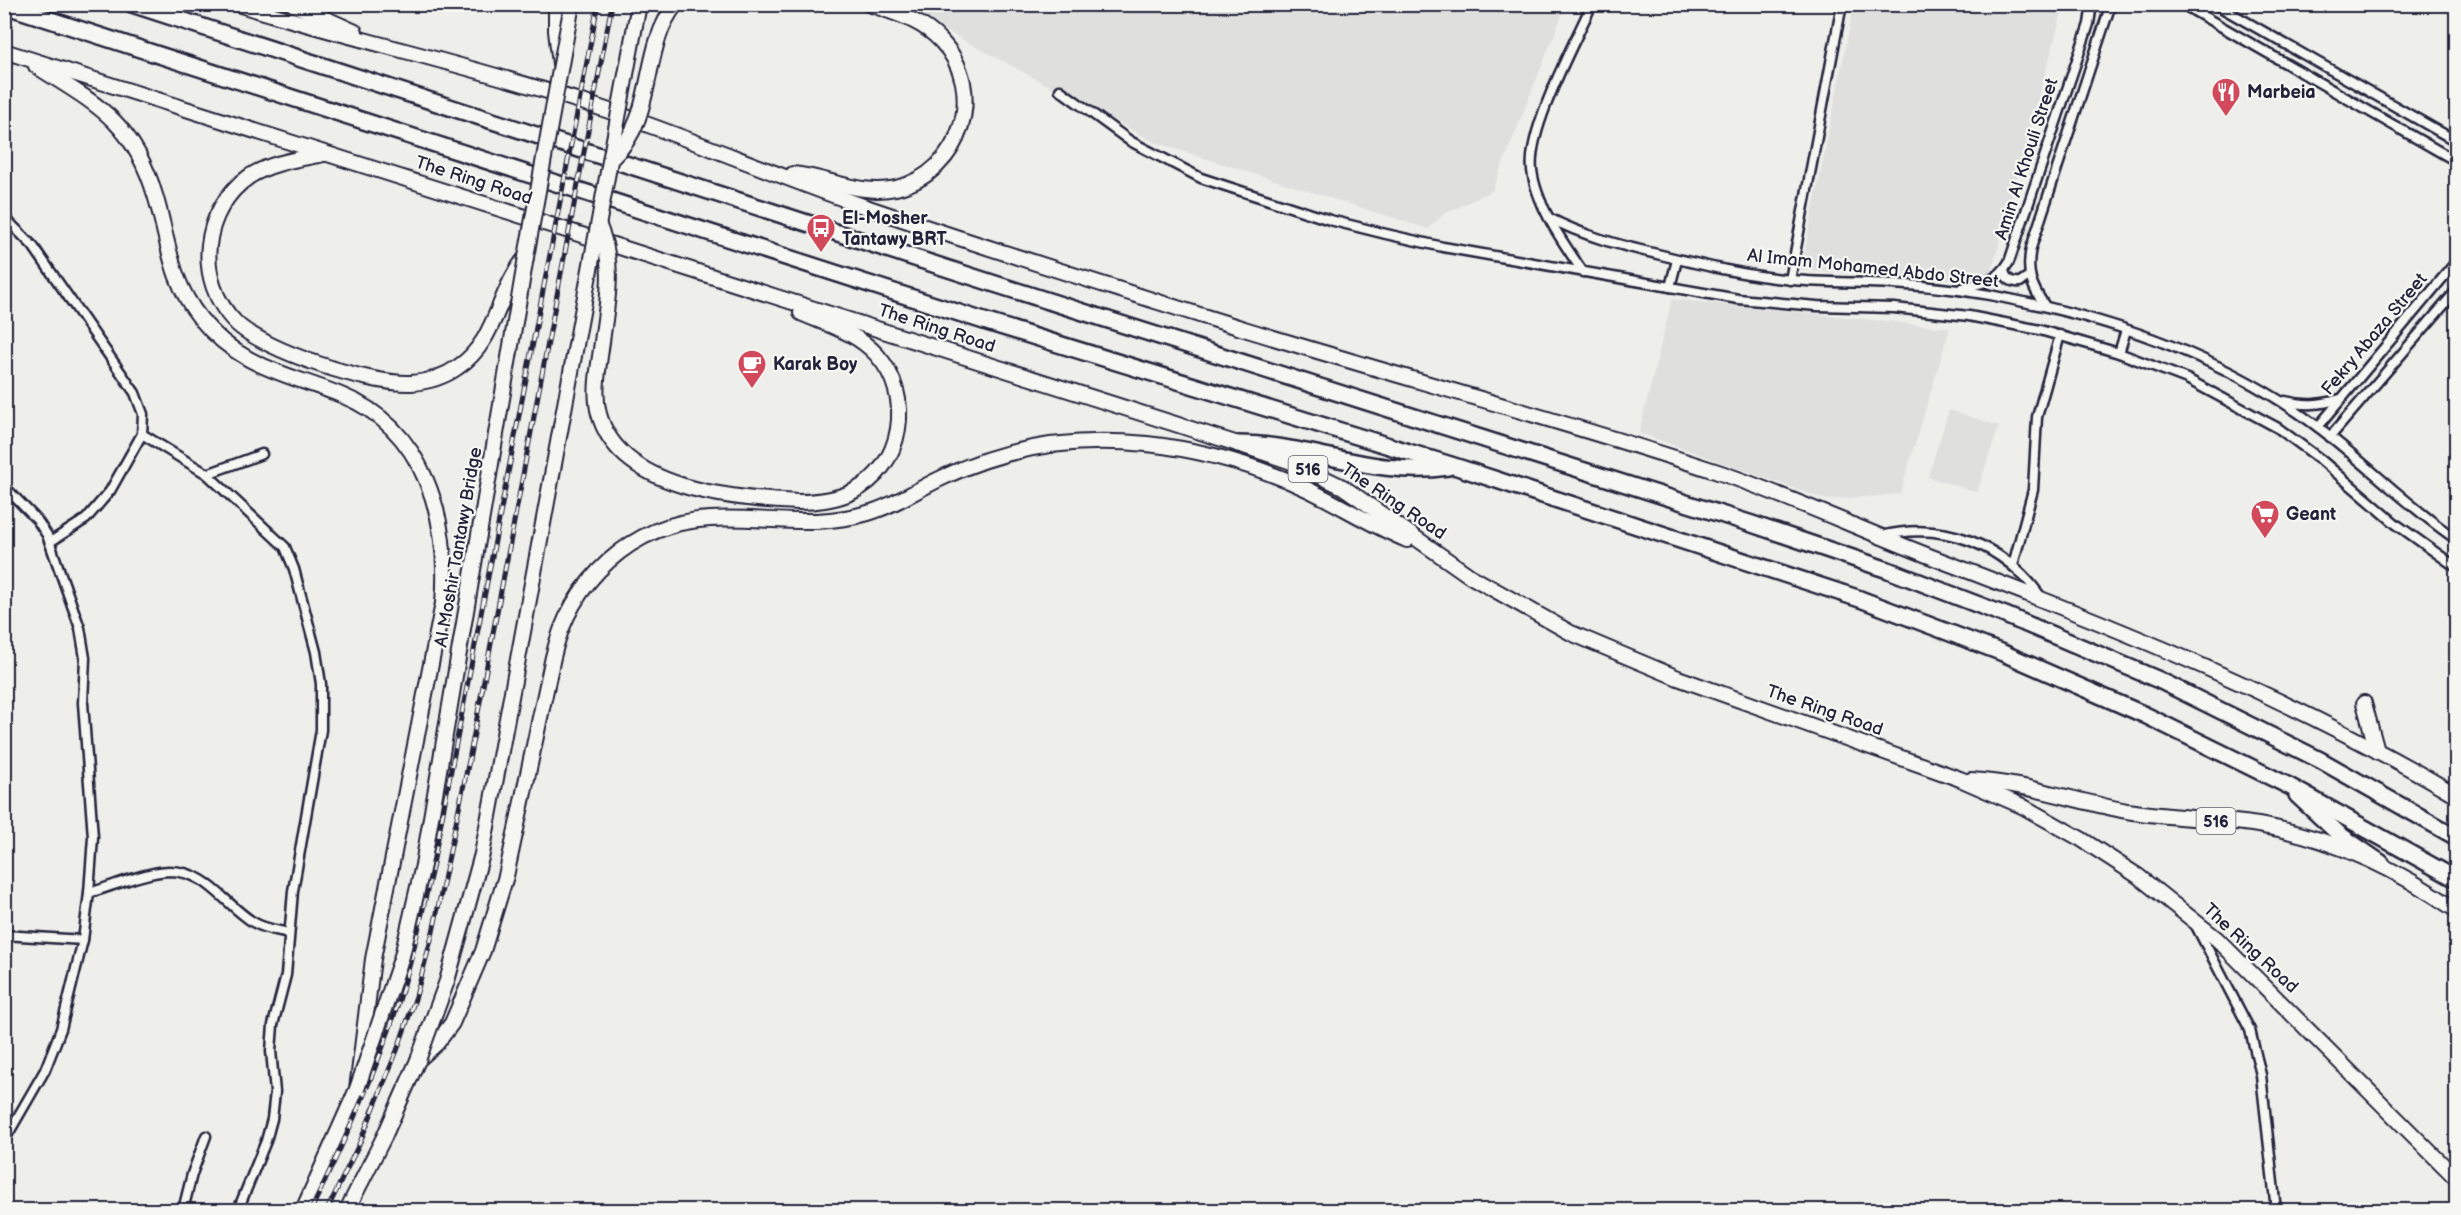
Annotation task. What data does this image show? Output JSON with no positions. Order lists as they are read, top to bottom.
{
  "streets": {
    "highway": ["The Ring Road", "516", "Al Moshir Tantawy Bridge"],
    "street": ["Amin Al Khouli Street", "Al Imam Mohamed Abdo Street", "Fekry Abaza Street"]
  },
  "crossings": [
    ["The Ring Road", "516"],
    ["Al Imam Mohamed Abdo Street", "Fekry Abaza Street"]
  ],
  "places": {
    "restaurant": ["Marbeia"],
    "bus stop": ["El-Mosher Tantawy BRT"],
    "cafe": ["Karak Boy"],
    "supermarket": ["Geant"]
  }
}
